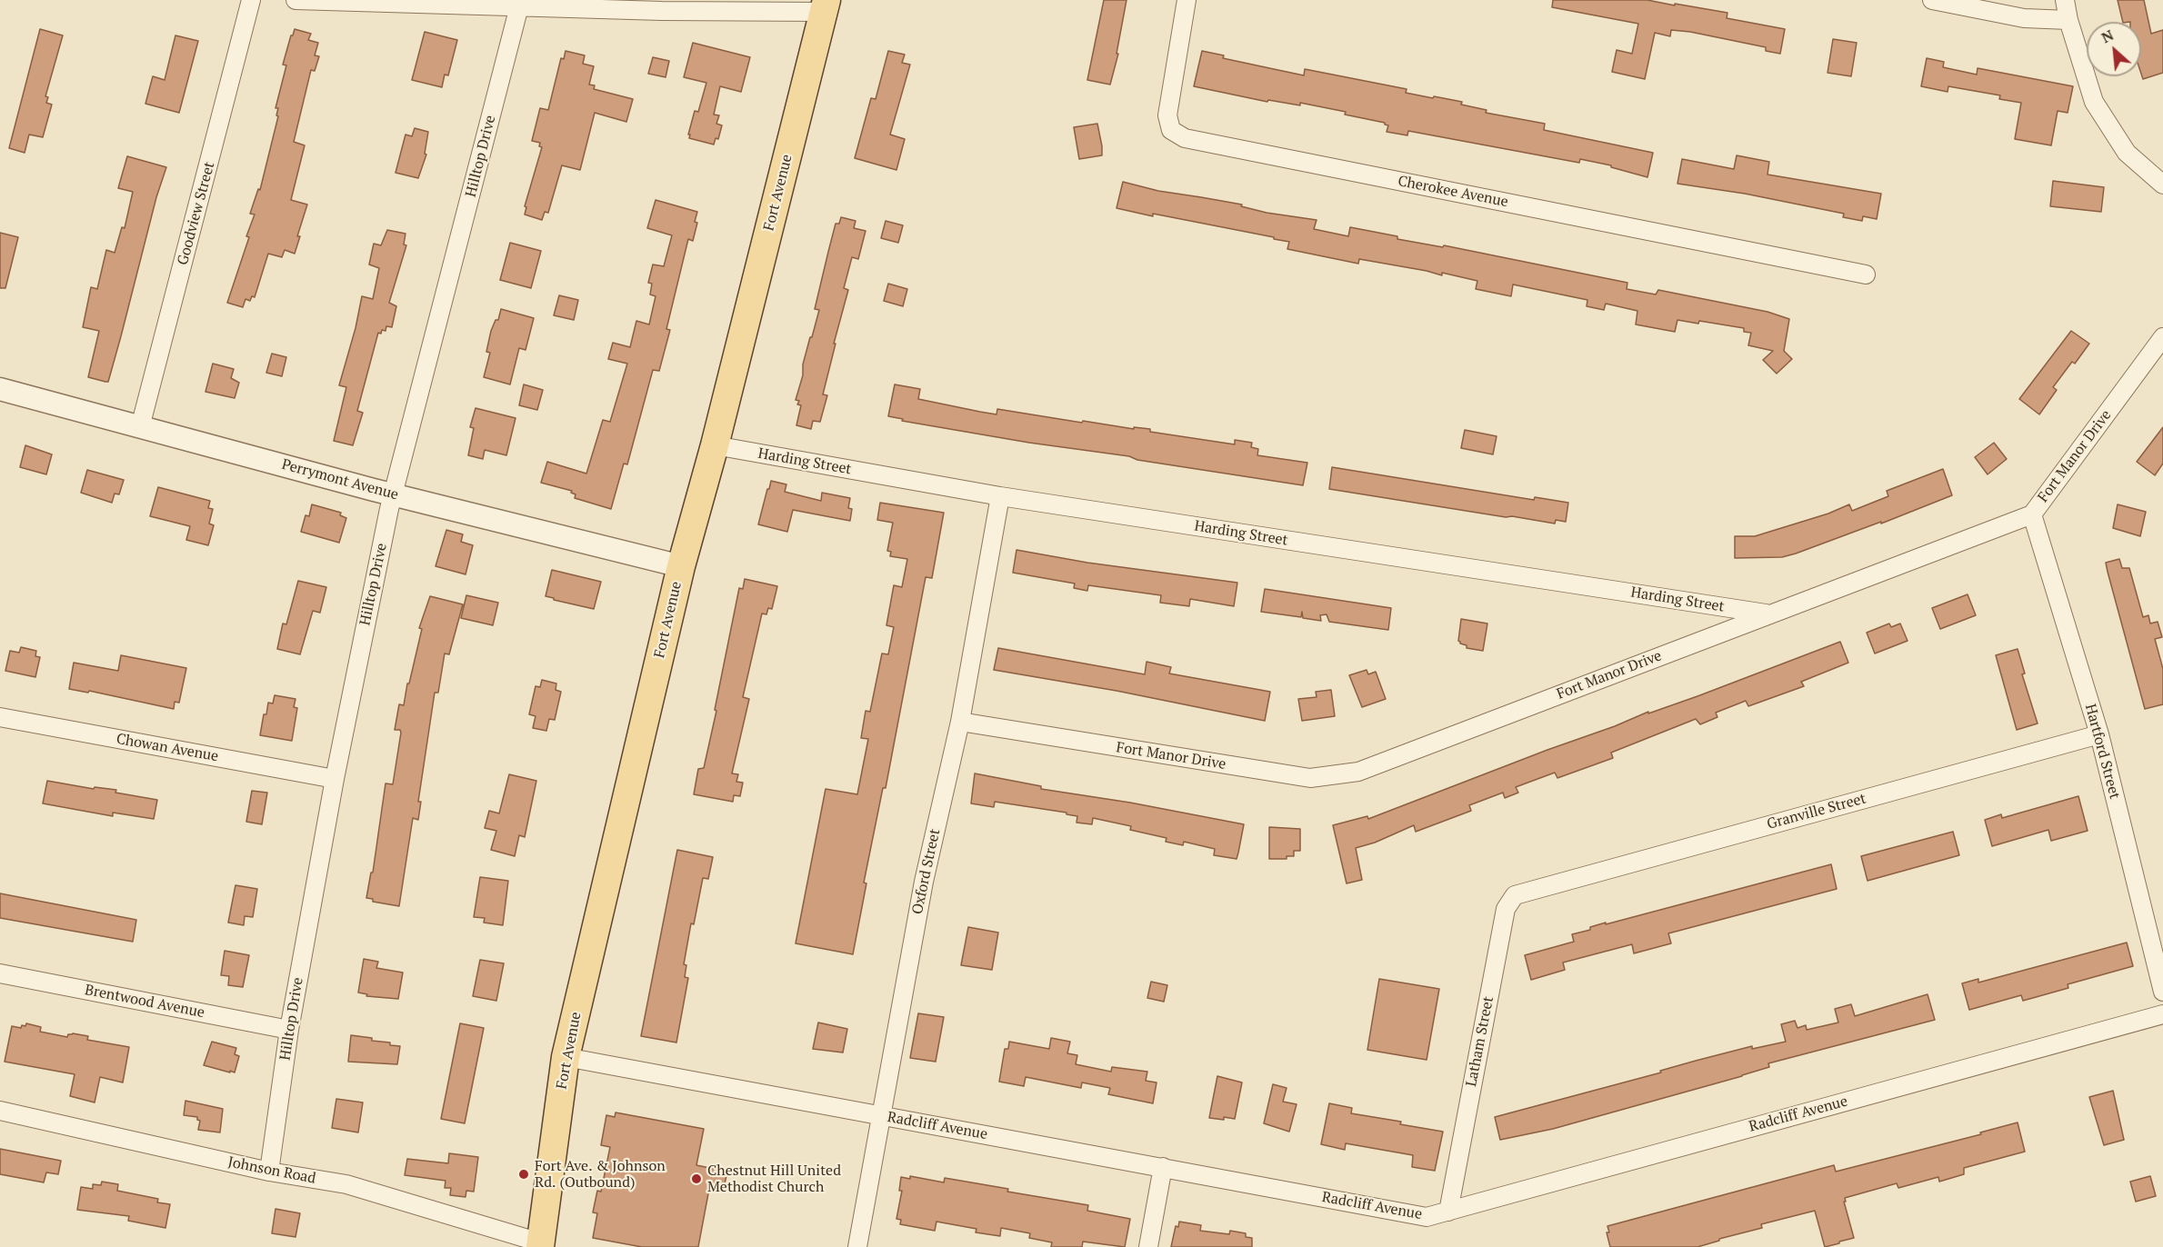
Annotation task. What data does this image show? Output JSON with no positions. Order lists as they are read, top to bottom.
{
  "streets": {
    "main road": ["Fort Avenue"],
    "street": [
      "Hilltop Drive",
      "Cherokee Avenue",
      "Goodview Street",
      "Fort Manor Drive",
      "Harding Street",
      "Perrymont Avenue",
      "Chowan Avenue",
      "Hartford Street",
      "Granville Street",
      "Oxford Street",
      "Brentwood Avenue",
      "Latham Street",
      "Radcliff Avenue",
      "Johnson Road"
    ]
  },
  "crossings": [
    ["Hilltop Drive", "Perrymont Avenue"],
    ["Hilltop Drive", "Chowan Avenue"],
    ["Hilltop Drive", "Brentwood Avenue"],
    ["Hilltop Drive", "Johnson Road"],
    ["Fort Avenue", "Harding Street"],
    ["Fort Avenue", "Perrymont Avenue"],
    ["Fort Avenue", "Radcliff Avenue"],
    ["Fort Avenue", "Johnson Road"],
    ["Goodview Street", "Perrymont Avenue"],
    ["Fort Manor Drive", "Harding Street"],
    ["Fort Manor Drive", "Hartford Street"],
    ["Fort Manor Drive", "Oxford Street"],
    ["Harding Street", "Oxford Street"],
    ["Hartford Street", "Granville Street"],
    ["Granville Street", "Latham Street"],
    ["Oxford Street", "Radcliff Avenue"],
    ["Latham Street", "Radcliff Avenue"]
  ],
  "places": ["Fort Ave. & Johnson Rd. (Outbound)", "Chestnut Hill United Methodist Church"],
  "north": "top left"
}
